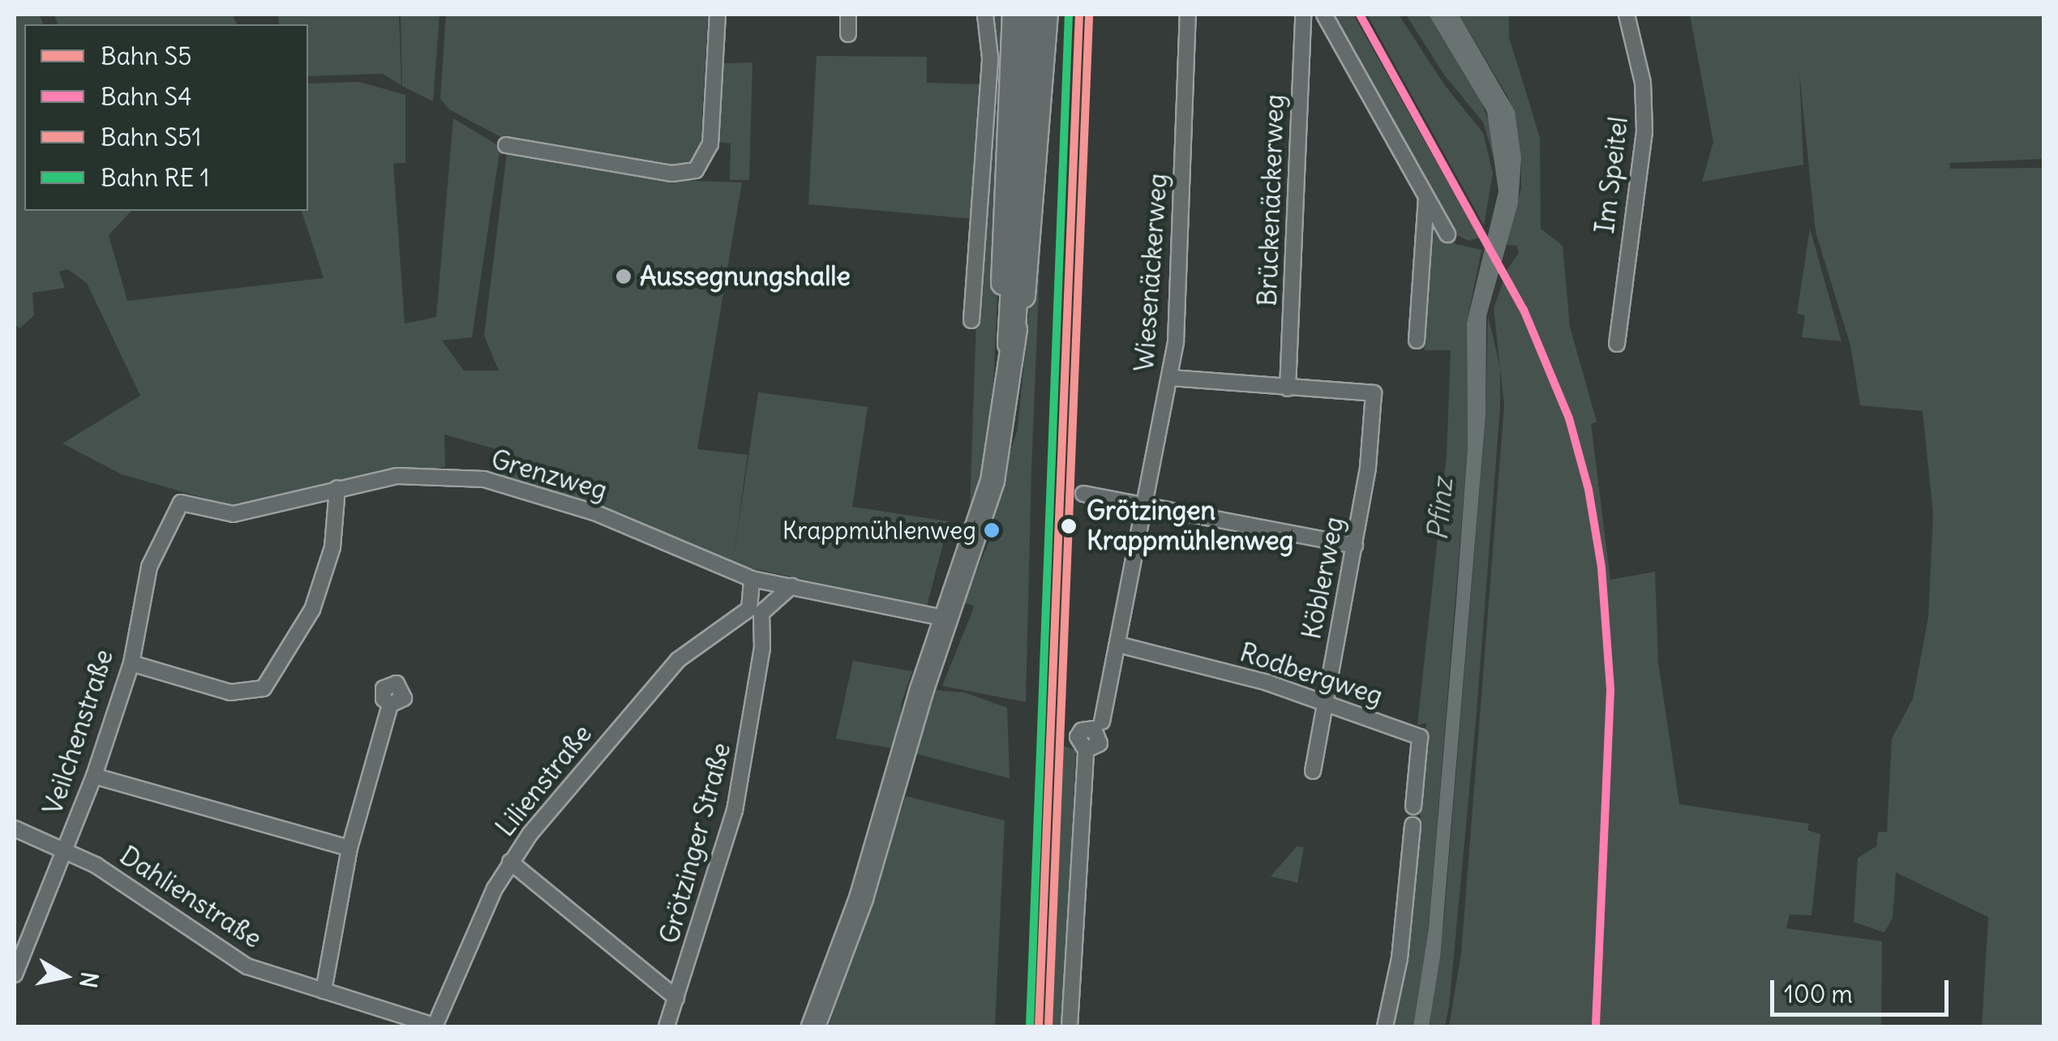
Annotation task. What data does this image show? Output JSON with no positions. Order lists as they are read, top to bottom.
{
  "streets": {
    "street": [
      "Im Speitel",
      "Brückenäckerweg",
      "Wiesenäckerweg",
      "Grenzweg",
      "Köblerweg",
      "Rodbergweg",
      "Veilchenstraße",
      "Lilienstraße",
      "Grötzinger Straße",
      "Dahlienstraße"
    ]
  },
  "crossings": [
    ["Brückenäckerweg", "Köblerweg"],
    ["Wiesenäckerweg", "Rodbergweg"],
    ["Grenzweg", "Veilchenstraße"],
    ["Köblerweg", "Rodbergweg"],
    ["Veilchenstraße", "Dahlienstraße"],
    ["Lilienstraße", "Grötzinger Straße"],
    ["Lilienstraße", "Dahlienstraße"]
  ],
  "water": ["Pfinz"],
  "places": ["Aussegnungshalle", "Grötzingen Krappmühlenweg", "Krappmühlenweg"],
  "lines": ["rail line S5", "rail line S4", "rail line S51"],
  "legend": [
    "Bahn S5",
    "Bahn S4",
    "Bahn S51",
    "Bahn RE 1"
  ],
  "scale_bar": "100 m",
  "north": "right"
}
